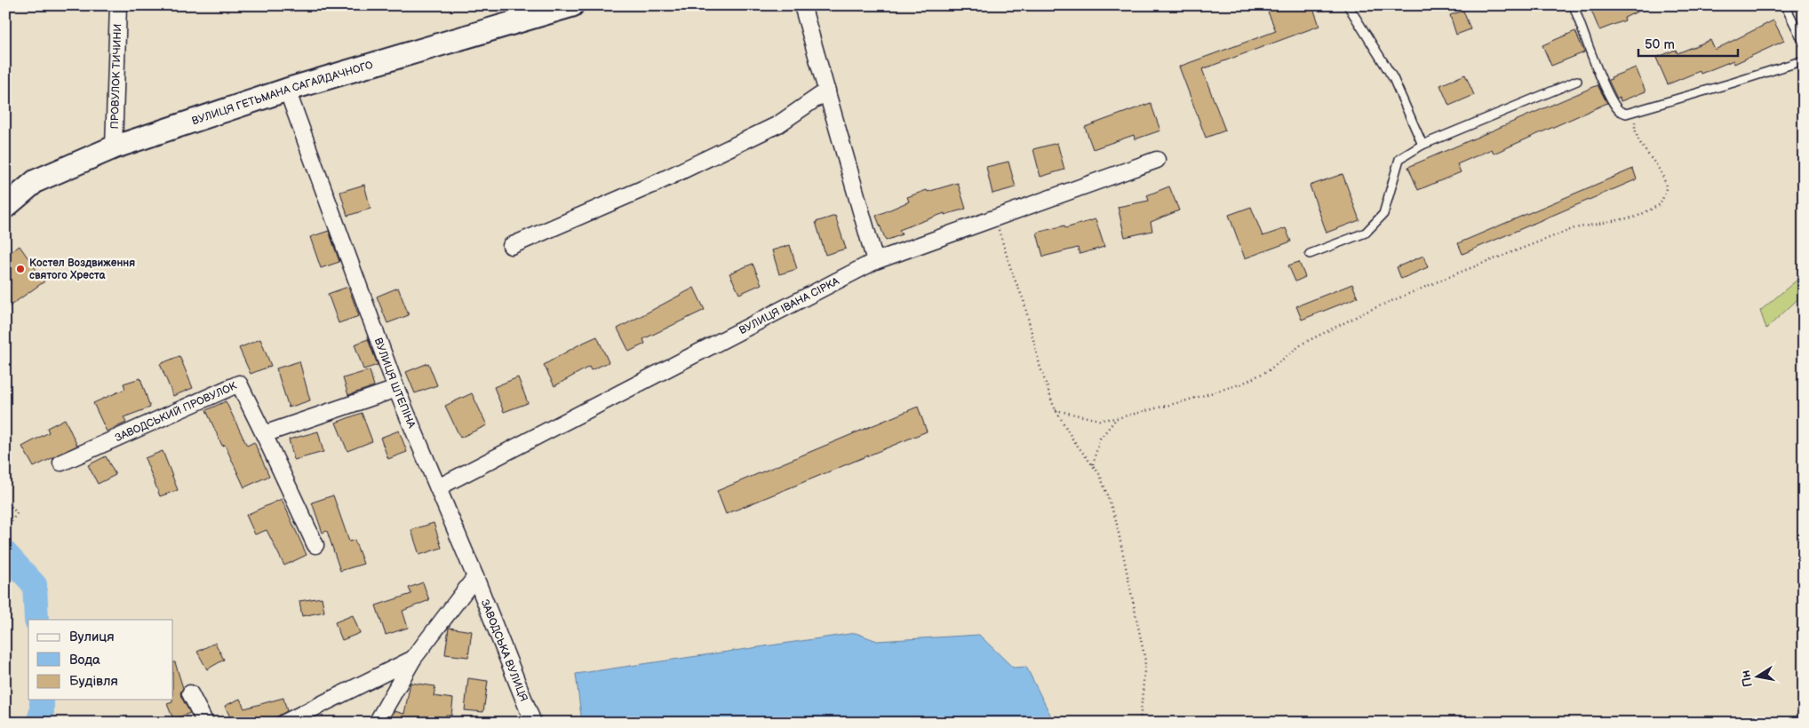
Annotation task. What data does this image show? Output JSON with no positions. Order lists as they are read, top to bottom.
{
  "streets": {
    "main road": ["ВУЛИЦЯ ГЕТЬМАНА САГАЙДАЧНОГО"],
    "street": [
      "ПРОВУЛОК ТИЧИНИ",
      "ВУЛИЦЯ ІВАНА СІРКА",
      "ВУЛИЦЯ ШТЕПІНА",
      "ЗАВОДСЬКИЙ ПРОВУЛОК",
      "ЗАВОДСЬКА ВУЛИЦЯ"
    ]
  },
  "crossings": [
    ["ПРОВУЛОК ТИЧИНИ", "ВУЛИЦЯ ГЕТЬМАНА САГАЙДАЧНОГО"],
    ["ВУЛИЦЯ ГЕТЬМАНА САГАЙДАЧНОГО", "ВУЛИЦЯ ШТЕПІНА"],
    ["ВУЛИЦЯ ІВАНА СІРКА", "ВУЛИЦЯ ШТЕПІНА"],
    ["ВУЛИЦЯ ШТЕПІНА", "ЗАВОДСЬКА ВУЛИЦЯ"]
  ],
  "places": ["Костел Воздвиження святого Хреста"],
  "legend": ["Вулиця", "Вода", "Будівля"],
  "scale_bar": "50 m",
  "north": "left"
}
